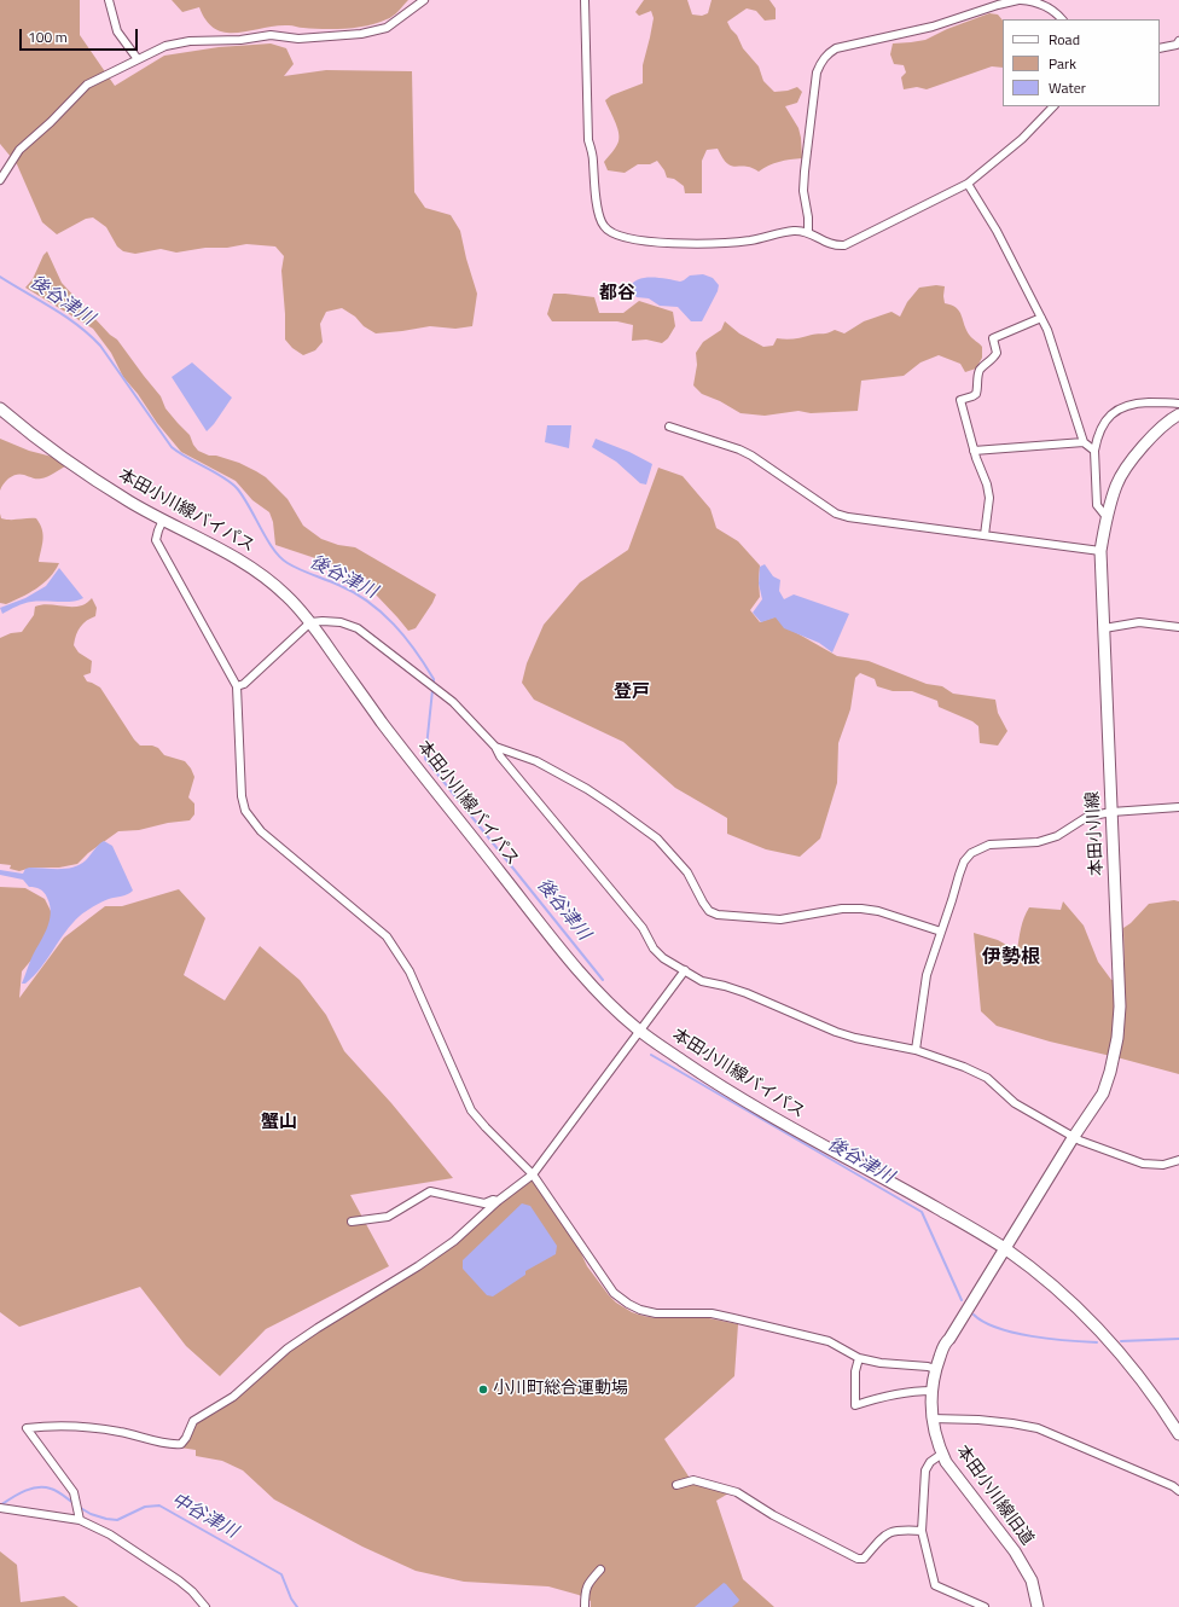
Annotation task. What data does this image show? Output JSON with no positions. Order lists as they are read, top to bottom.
{
  "streets": {
    "street": ["本田小川線バイパス", "本田小川線", "本田小川線旧道"]
  },
  "crossings": [
    ["本田小川線バイパス", "本田小川線"],
    ["本田小川線バイパス", "本田小川線旧道"],
    ["本田小川線", "本田小川線旧道"]
  ],
  "districts": [
    "都谷",
    "登戸",
    "伊勢根",
    "蟹山"
  ],
  "water": ["後谷津川", "中谷津川"],
  "places": ["小川町総合運動場"],
  "legend": ["Road", "Park", "Water"],
  "scale_bar": "100 m"
}
